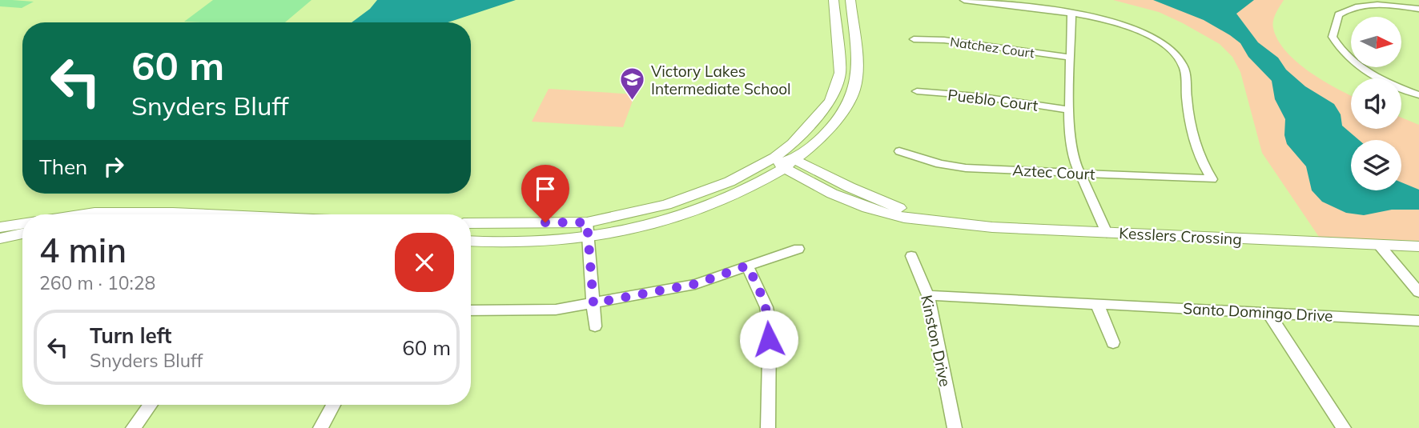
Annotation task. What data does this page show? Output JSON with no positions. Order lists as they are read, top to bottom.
{
  "streets": {
    "street": [
      "Natchez Court",
      "Pueblo Court",
      "Aztec Court",
      "Kesslers Crossing",
      "Santo Domingo Drive",
      "Kinston Drive"
    ]
  },
  "crossings": [
    ["Santo Domingo Drive", "Kinston Drive"]
  ],
  "places": {
    "school or university": ["Victory Lakes Intermediate School"]
  },
  "north": "right",
  "page": {
    "turn": ["60 m", "Snyders Bluff"],
    "then": "Then",
    "heading": ["4 min", "260 m · 10:28"],
    "list": [
      {
        "name": "Turn left",
        "note": "Snyders Bluff",
        "value": "60 m"
      }
    ]
  }
}
